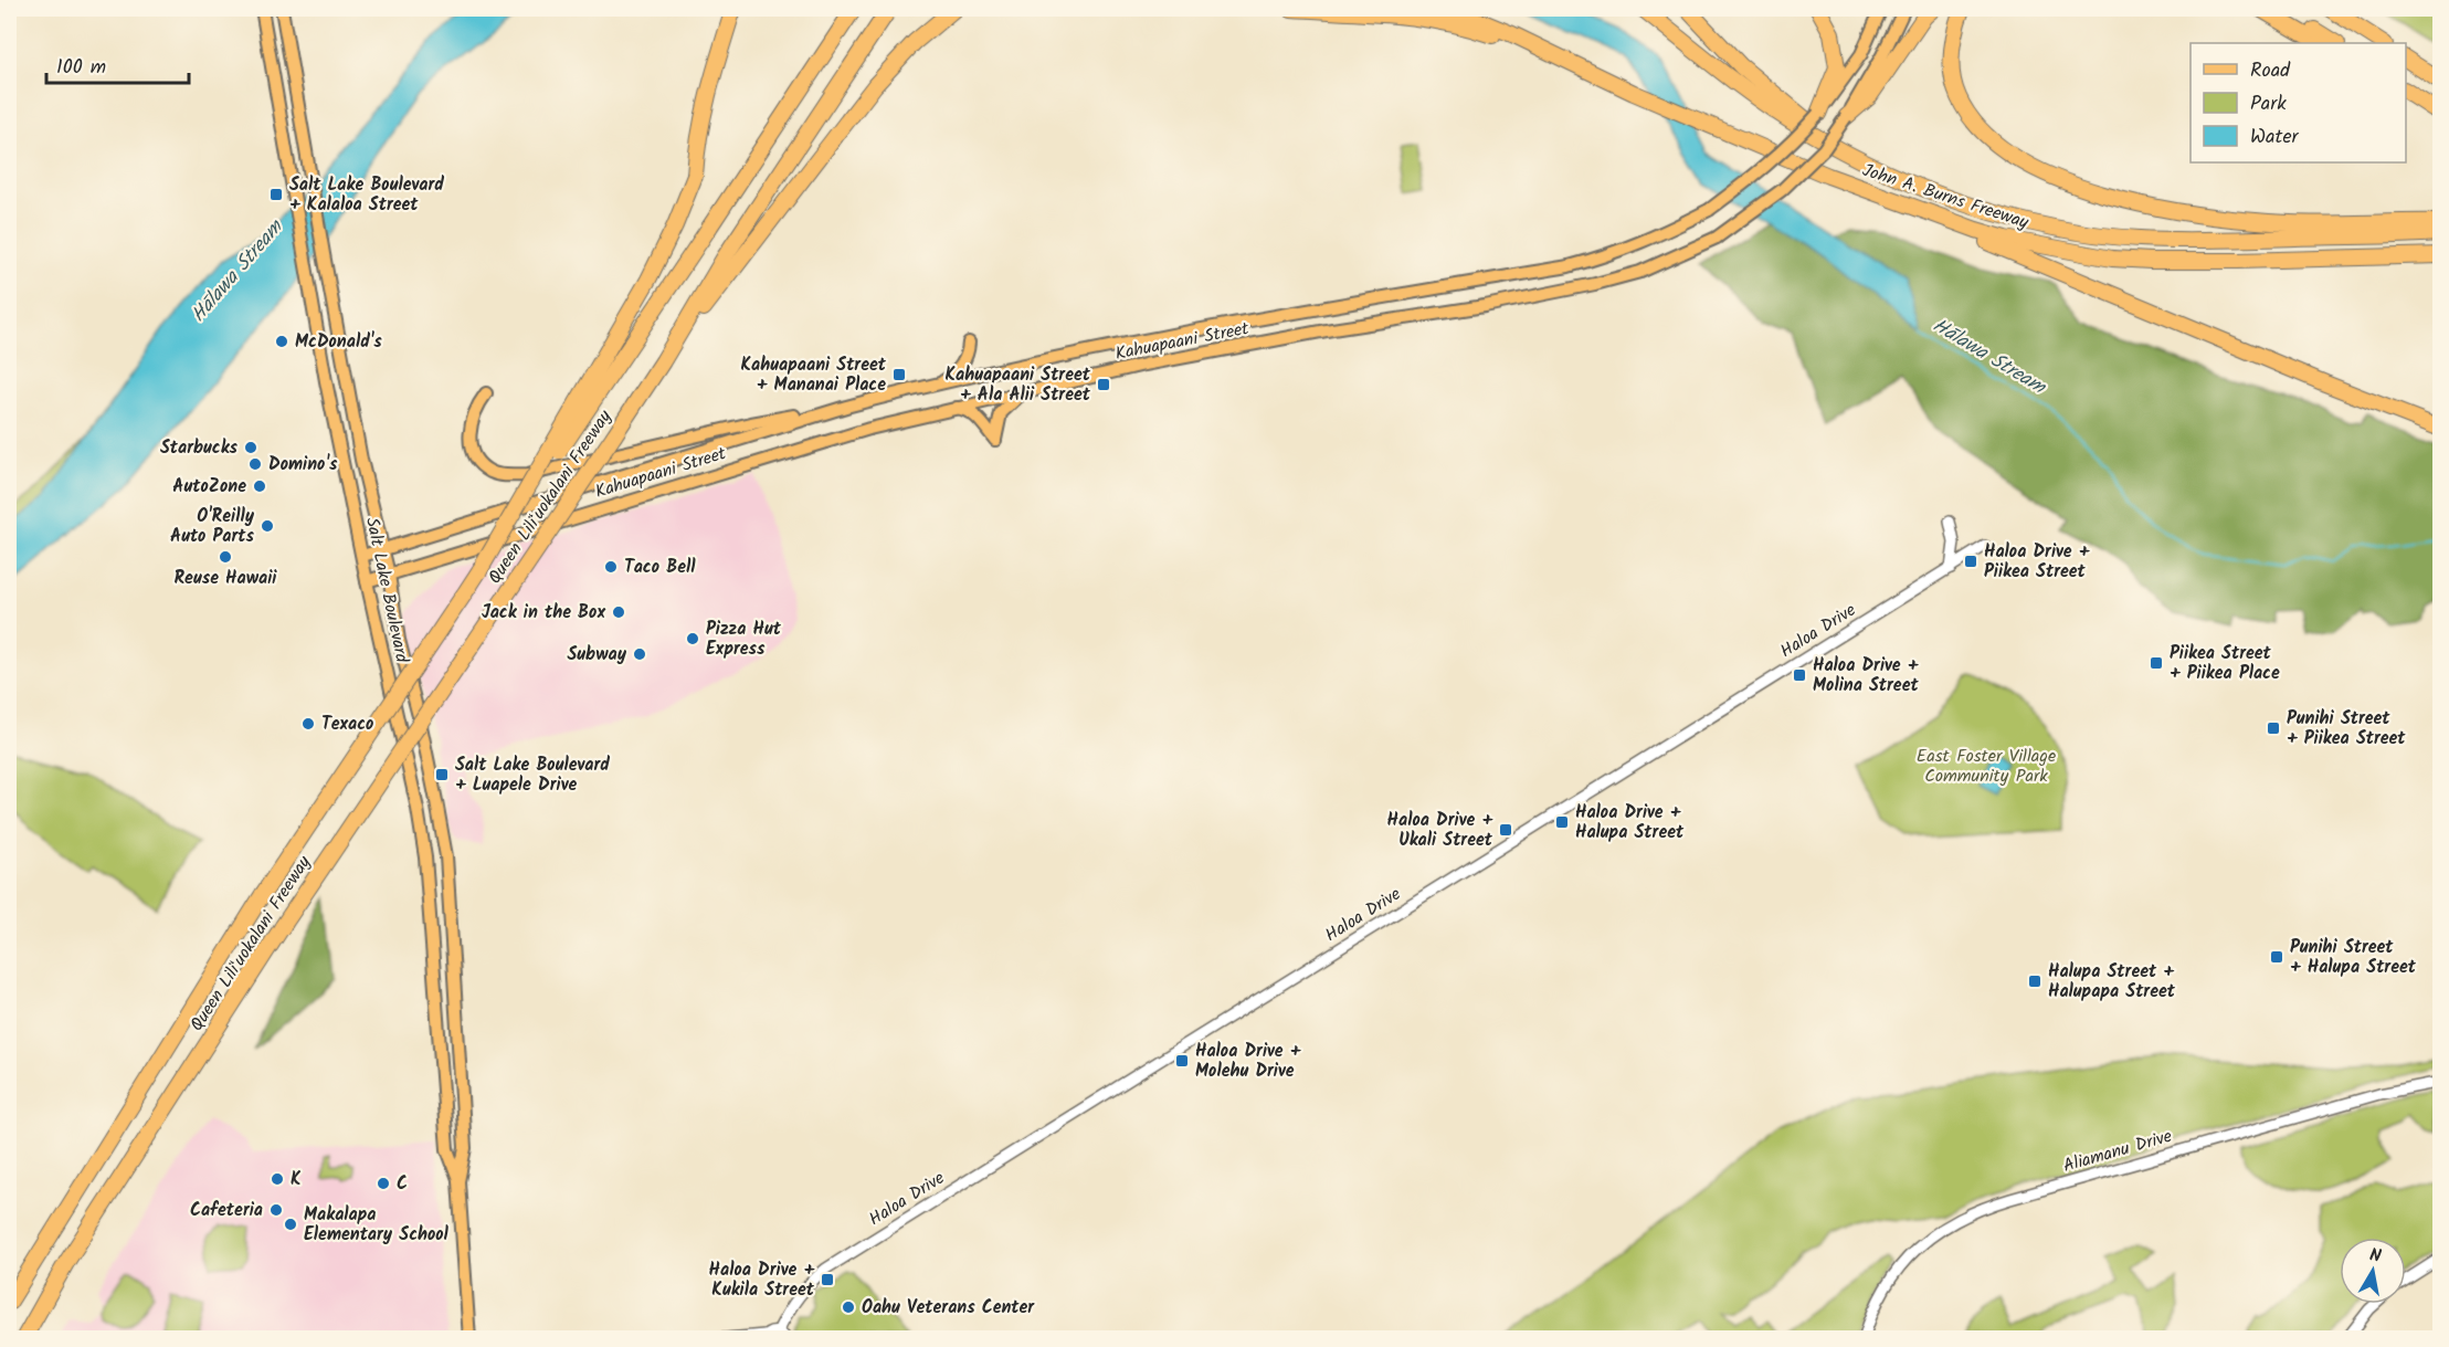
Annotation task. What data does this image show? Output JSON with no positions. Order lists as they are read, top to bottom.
{
  "streets": {
    "highway": ["John A. Burns Freeway", "Queen Liliʻuokalani Freeway"],
    "main road": ["Kahuapaani Street", "Salt Lake Boulevard"],
    "street": ["Haloa Drive", "Aliamanu Drive"]
  },
  "crossings": [
    ["Kahuapaani Street", "Salt Lake Boulevard"]
  ],
  "water": ["Hālawa Stream"],
  "parks": ["East Foster Village Community Park"],
  "places": {
    "transit": [
      "Salt Lake Boulevard + Kalaloa Street",
      "Kahuapaani Street + Mananai Place",
      "Kahuapaani Street + Ala Alii Street",
      "Haloa Drive + Piikea Street",
      "Piikea Street + Piikea Place",
      "Haloa Drive + Molina Street",
      "Punihi Street + Piikea Street",
      "Salt Lake Boulevard + Luapele Drive",
      "Haloa Drive + Halupa Street",
      "Haloa Drive + Ukali Street",
      "Punihi Street + Halupa Street",
      "Halupa Street + Halupapa Street",
      "Haloa Drive + Molehu Drive",
      "Haloa Drive + Kukila Street"
    ],
    "other": [
      "McDonald's",
      "Starbucks",
      "Domino's",
      "AutoZone",
      "O'Reilly Auto Parts",
      "Reuse Hawaii",
      "Taco Bell",
      "Jack in the Box",
      "Pizza Hut Express",
      "Subway",
      "Texaco",
      "K",
      "C",
      "Cafeteria",
      "Makalapa Elementary School",
      "Oahu Veterans Center"
    ]
  },
  "legend": ["Road", "Park", "Water"],
  "scale_bar": "100 m",
  "north": "top"
}
